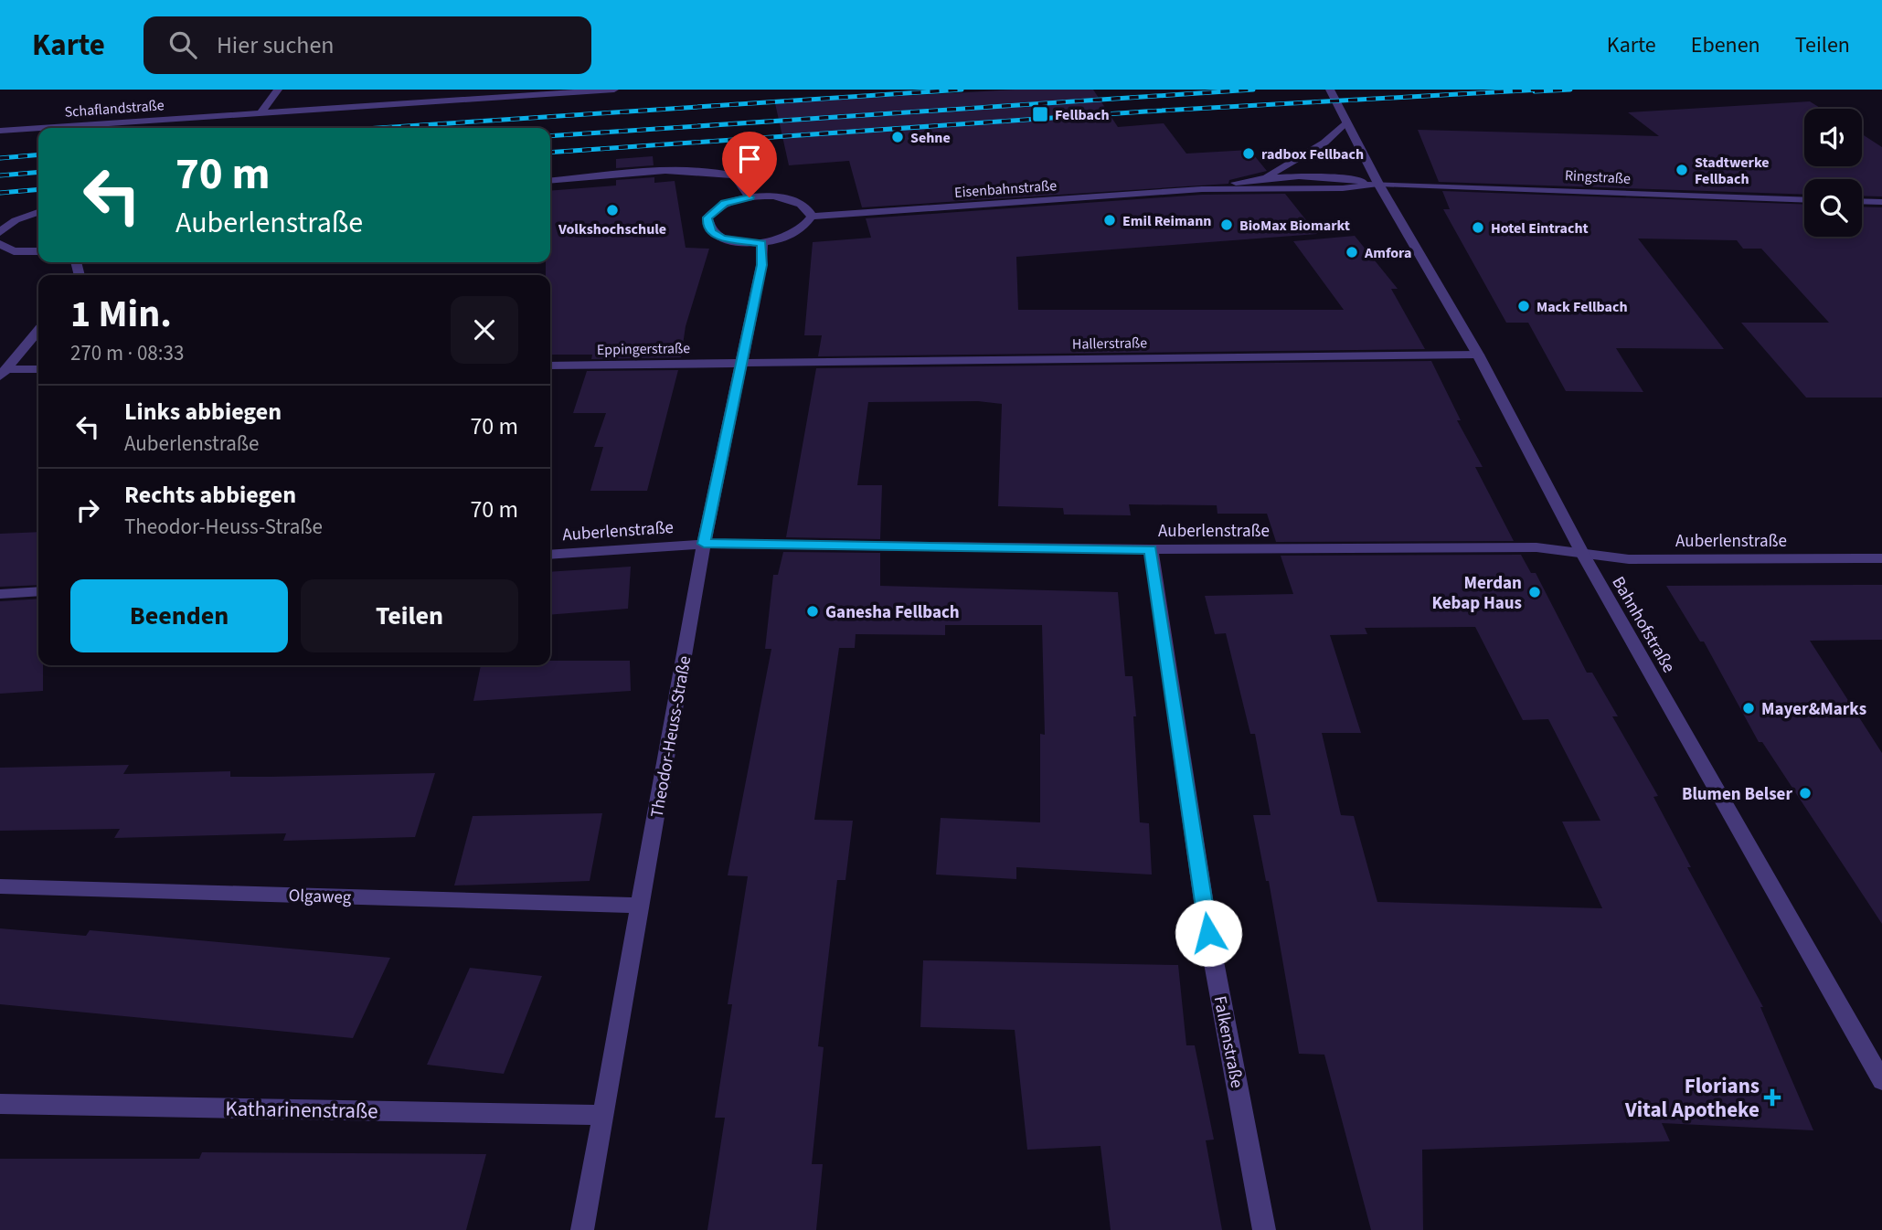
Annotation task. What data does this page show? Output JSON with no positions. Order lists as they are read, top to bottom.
{
  "streets": {
    "street": [
      "Schaflandstraße",
      "Ringstraße",
      "Eisenbahnstraße",
      "Hallerstraße",
      "Eppingerstraße",
      "Auberlenstraße",
      "Bahnhofstraße",
      "Theodor-Heuss-Straße",
      "Olgaweg",
      "Falkenstraße",
      "Katharinenstraße"
    ]
  },
  "crossings": [
    ["Ringstraße", "Eisenbahnstraße"],
    ["Ringstraße", "Bahnhofstraße"],
    ["Eisenbahnstraße", "Bahnhofstraße"],
    ["Hallerstraße", "Eppingerstraße"],
    ["Hallerstraße", "Bahnhofstraße"],
    ["Hallerstraße", "Theodor-Heuss-Straße"],
    ["Eppingerstraße", "Theodor-Heuss-Straße"],
    ["Auberlenstraße", "Bahnhofstraße"],
    ["Auberlenstraße", "Theodor-Heuss-Straße"],
    ["Auberlenstraße", "Falkenstraße"],
    ["Theodor-Heuss-Straße", "Olgaweg"],
    ["Theodor-Heuss-Straße", "Katharinenstraße"]
  ],
  "places": {
    "transit": ["Fellbach"],
    "other": [
      "Sehne",
      "radbox Fellbach",
      "Stadtwerke Fellbach",
      "Volkshochschule",
      "Emil Reimann",
      "BioMax Biomarkt",
      "Hotel Eintracht",
      "Amfora",
      "Mack Fellbach",
      "Merdan Kebap Haus",
      "Ganesha Fellbach",
      "Mayer&Marks",
      "Blumen Belser"
    ],
    "health": ["Florians Vital Apotheke"]
  },
  "page": {
    "header": "Karte",
    "search": "Hier suchen",
    "nav": ["Karte", "Ebenen", "Teilen"],
    "turn": ["70 m", "Auberlenstraße"],
    "heading": ["1 Min.", "270 m · 08:33"],
    "list": [
      {
        "name": "Links abbiegen",
        "note": "Auberlenstraße",
        "value": "70 m"
      },
      {
        "name": "Rechts abbiegen",
        "note": "Theodor-Heuss-Straße",
        "value": "70 m"
      }
    ],
    "buttons": ["Beenden", "Teilen"]
  }
}
